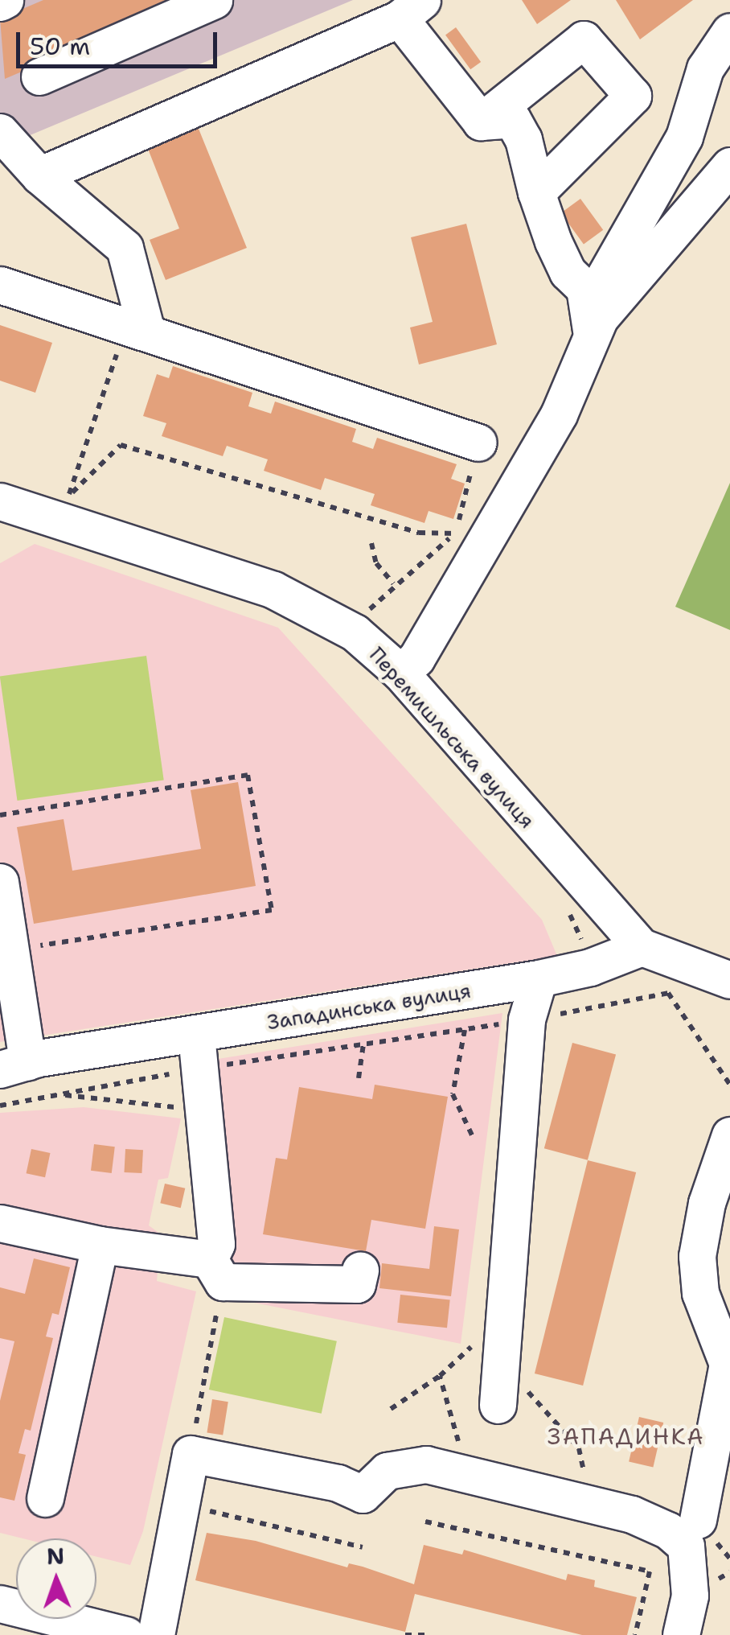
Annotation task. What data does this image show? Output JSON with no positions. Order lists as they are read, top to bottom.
{
  "streets": {
    "street": ["Перемишльська вулиця", "Западинська вулиця"]
  },
  "crossings": [
    ["Перемишльська вулиця", "Западинська вулиця"]
  ],
  "districts": ["ЗАПАДИНКА"],
  "scale_bar": "50 m",
  "north": "top"
}
